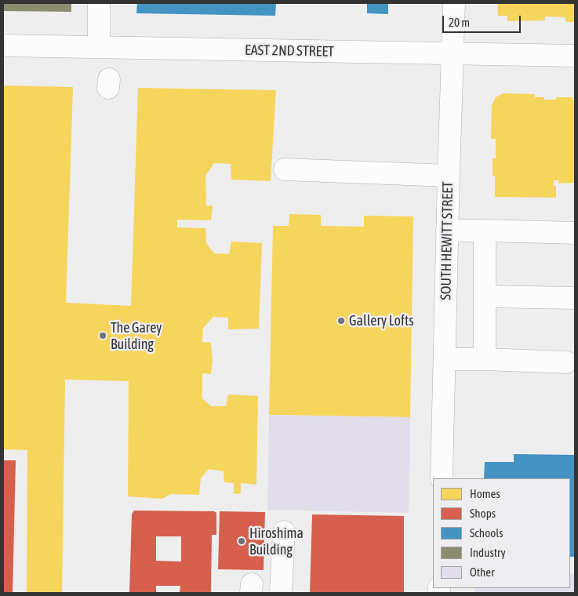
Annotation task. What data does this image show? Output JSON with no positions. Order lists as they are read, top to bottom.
{
  "streets": {
    "street": ["EAST 2ND STREET", "SOUTH HEWITT STREET"]
  },
  "crossings": [
    ["EAST 2ND STREET", "SOUTH HEWITT STREET"]
  ],
  "places": ["Gallery Lofts", "The Garey Building", "Hiroshima Building"],
  "legend": [
    "Homes",
    "Shops",
    "Schools",
    "Industry",
    "Other"
  ],
  "scale_bar": "20 m"
}
